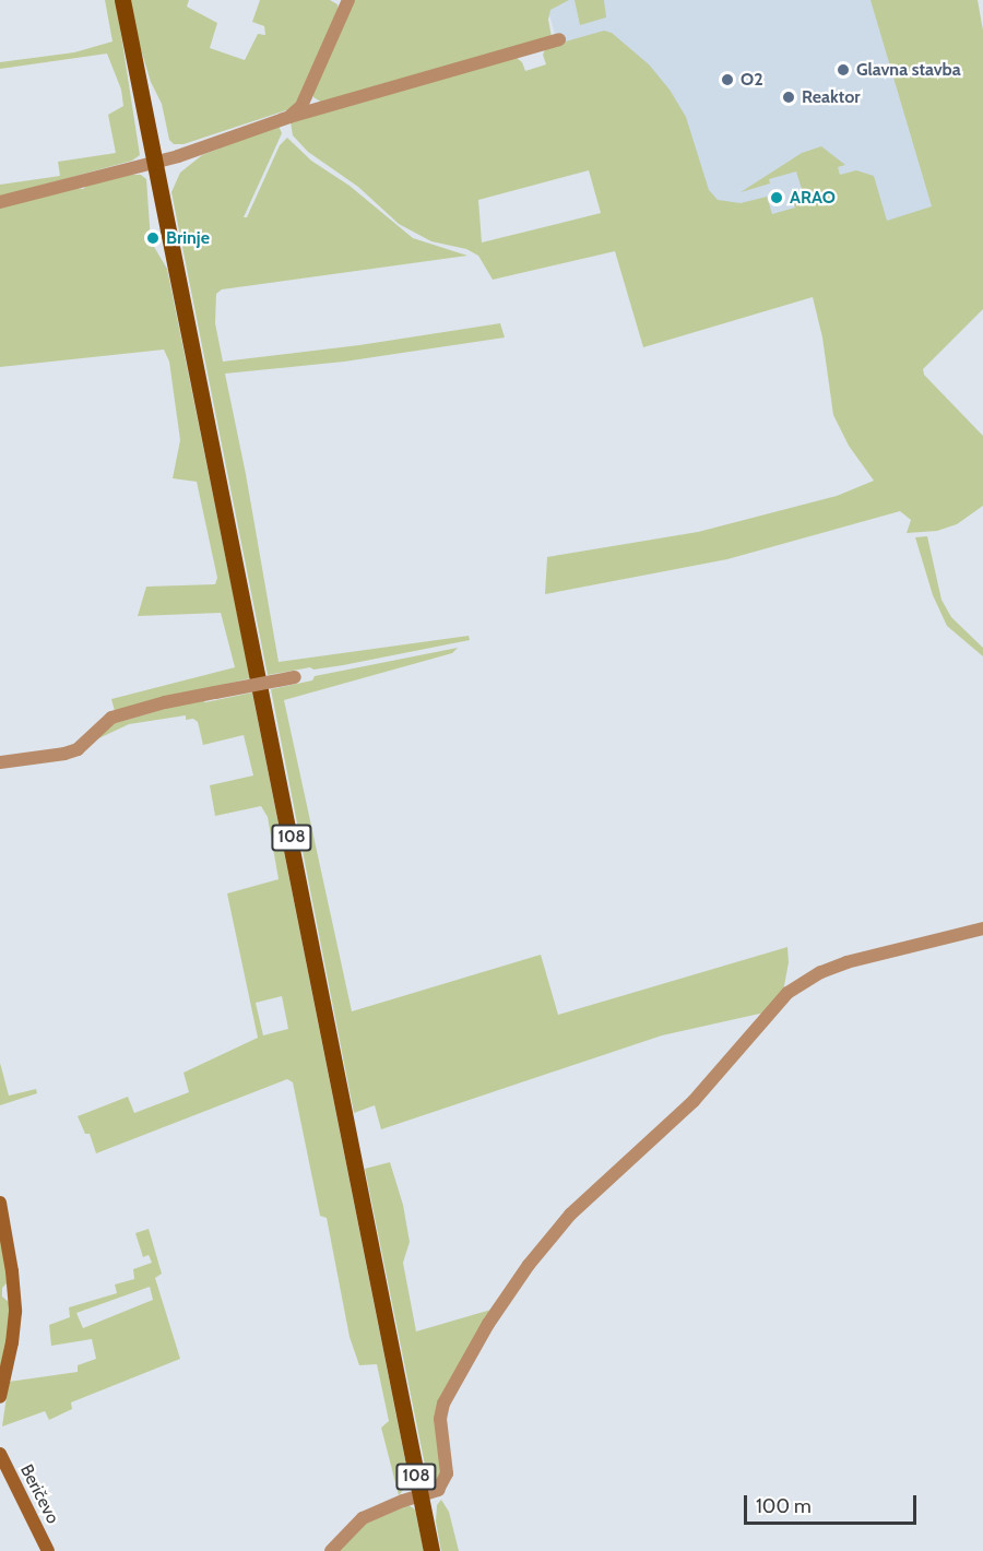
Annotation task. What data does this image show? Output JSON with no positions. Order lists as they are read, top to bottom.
{
  "streets": {
    "main road": ["108"],
    "street": ["Beričevo"]
  },
  "places": [
    "Glavna stavba",
    "O2",
    "Reaktor",
    "ARAO",
    "Brinje"
  ],
  "scale_bar": "100 m"
}
